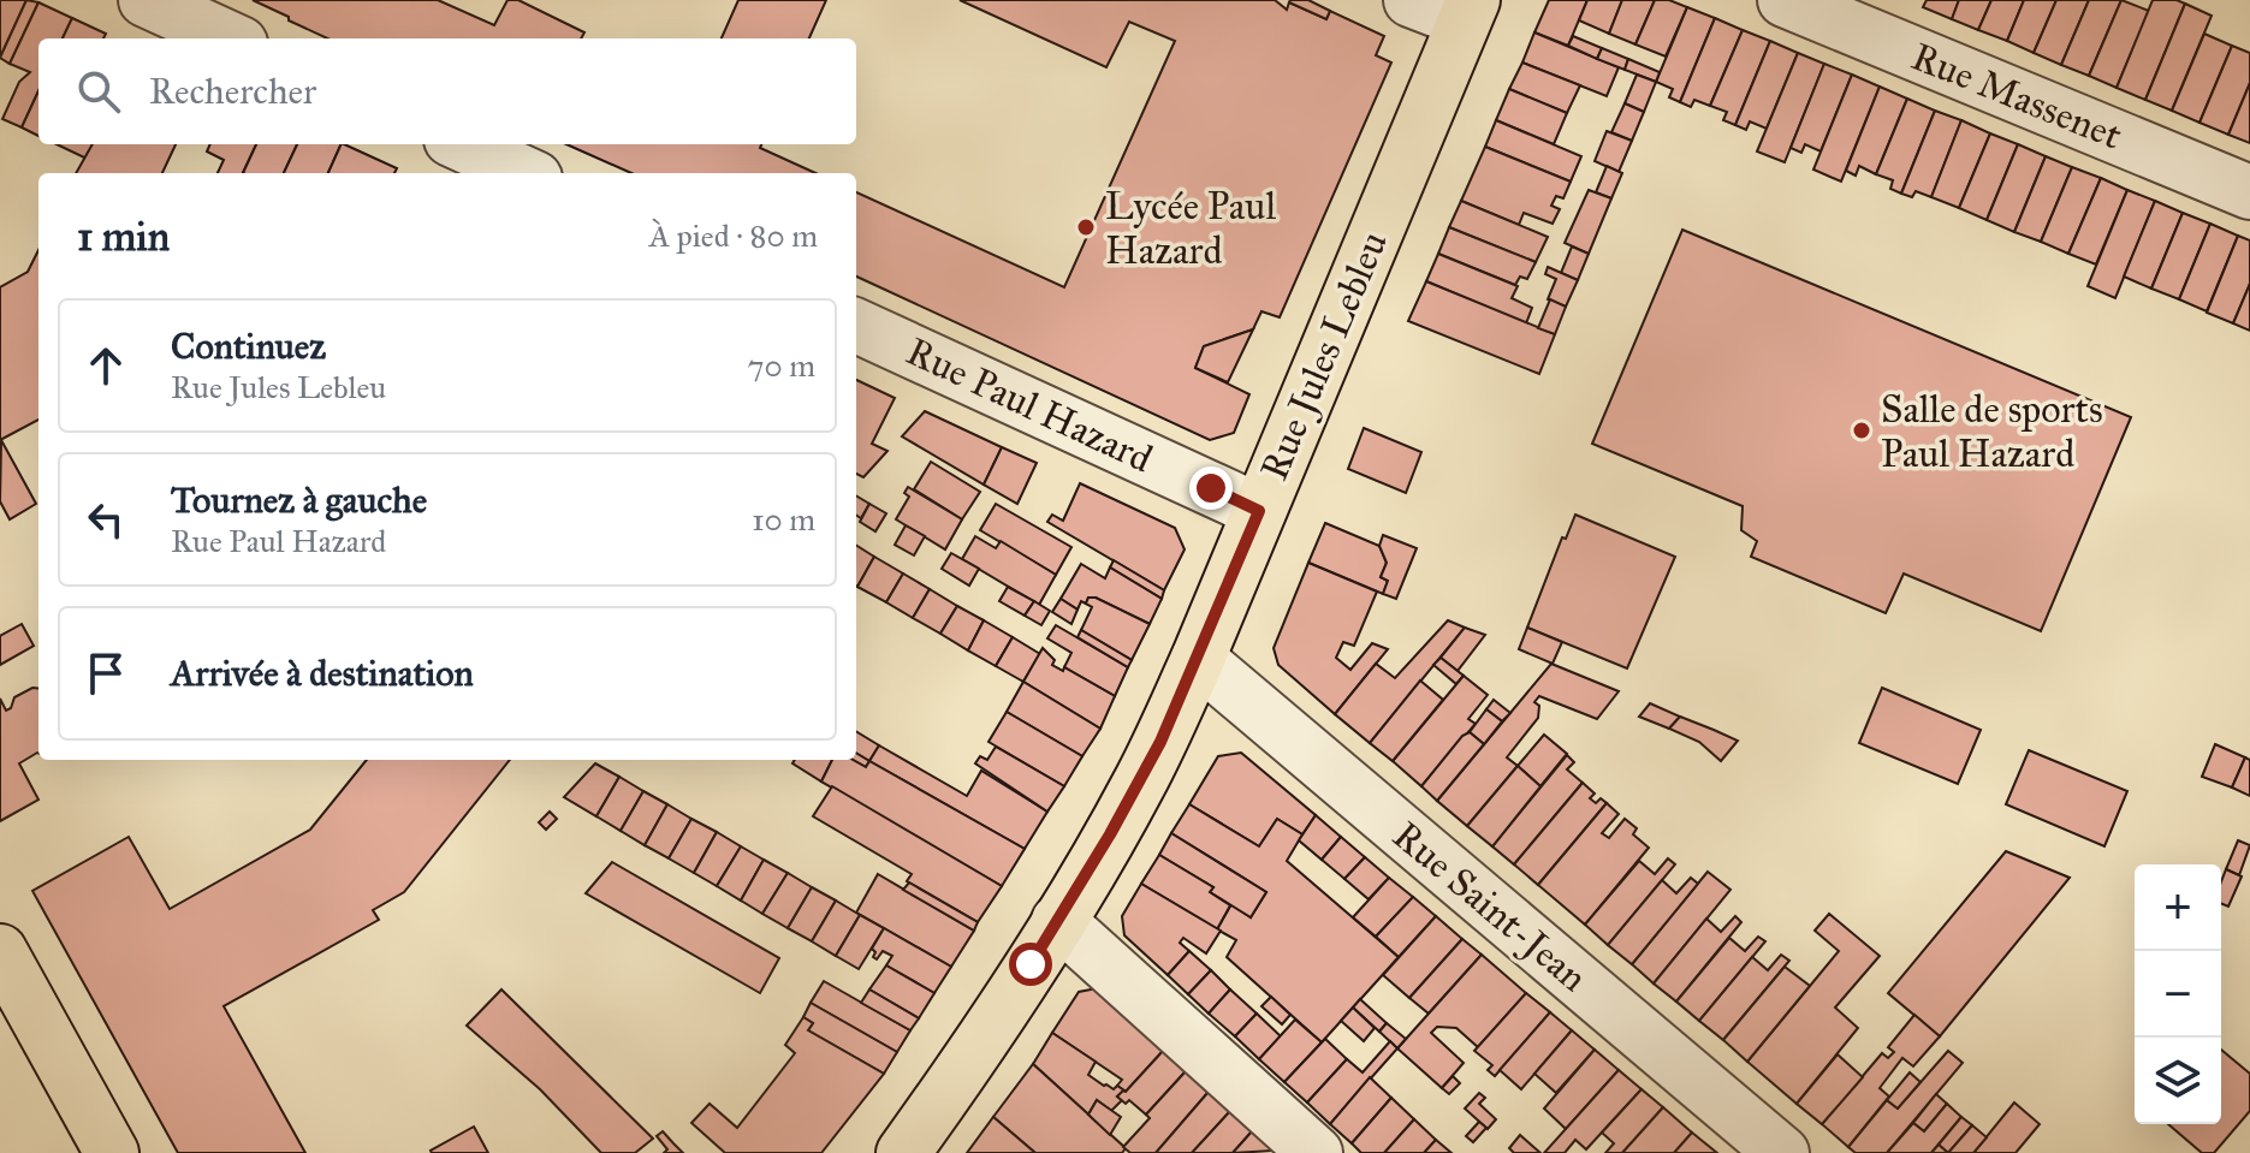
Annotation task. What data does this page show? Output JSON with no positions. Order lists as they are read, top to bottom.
{
  "streets": {
    "main road": ["Rue Jules Lebleu"],
    "street": ["Rue Massenet", "Rue Paul Hazard", "Rue Saint-Jean"]
  },
  "crossings": [
    ["Rue Jules Lebleu", "Rue Paul Hazard"],
    ["Rue Jules Lebleu", "Rue Saint-Jean"]
  ],
  "places": ["Lycée Paul Hazard", "Salle de sports Paul Hazard"],
  "page": {
    "search": "Rechercher",
    "heading": ["1 min", "À pied · 80 m"],
    "list": [
      ["Continuez", "Rue Jules Lebleu", "70 m"],
      ["Tournez à gauche", "Rue Paul Hazard", "10 m"],
      "Arrivée à destination"
    ],
    "map_buttons": ["+", "−"]
  }
}
